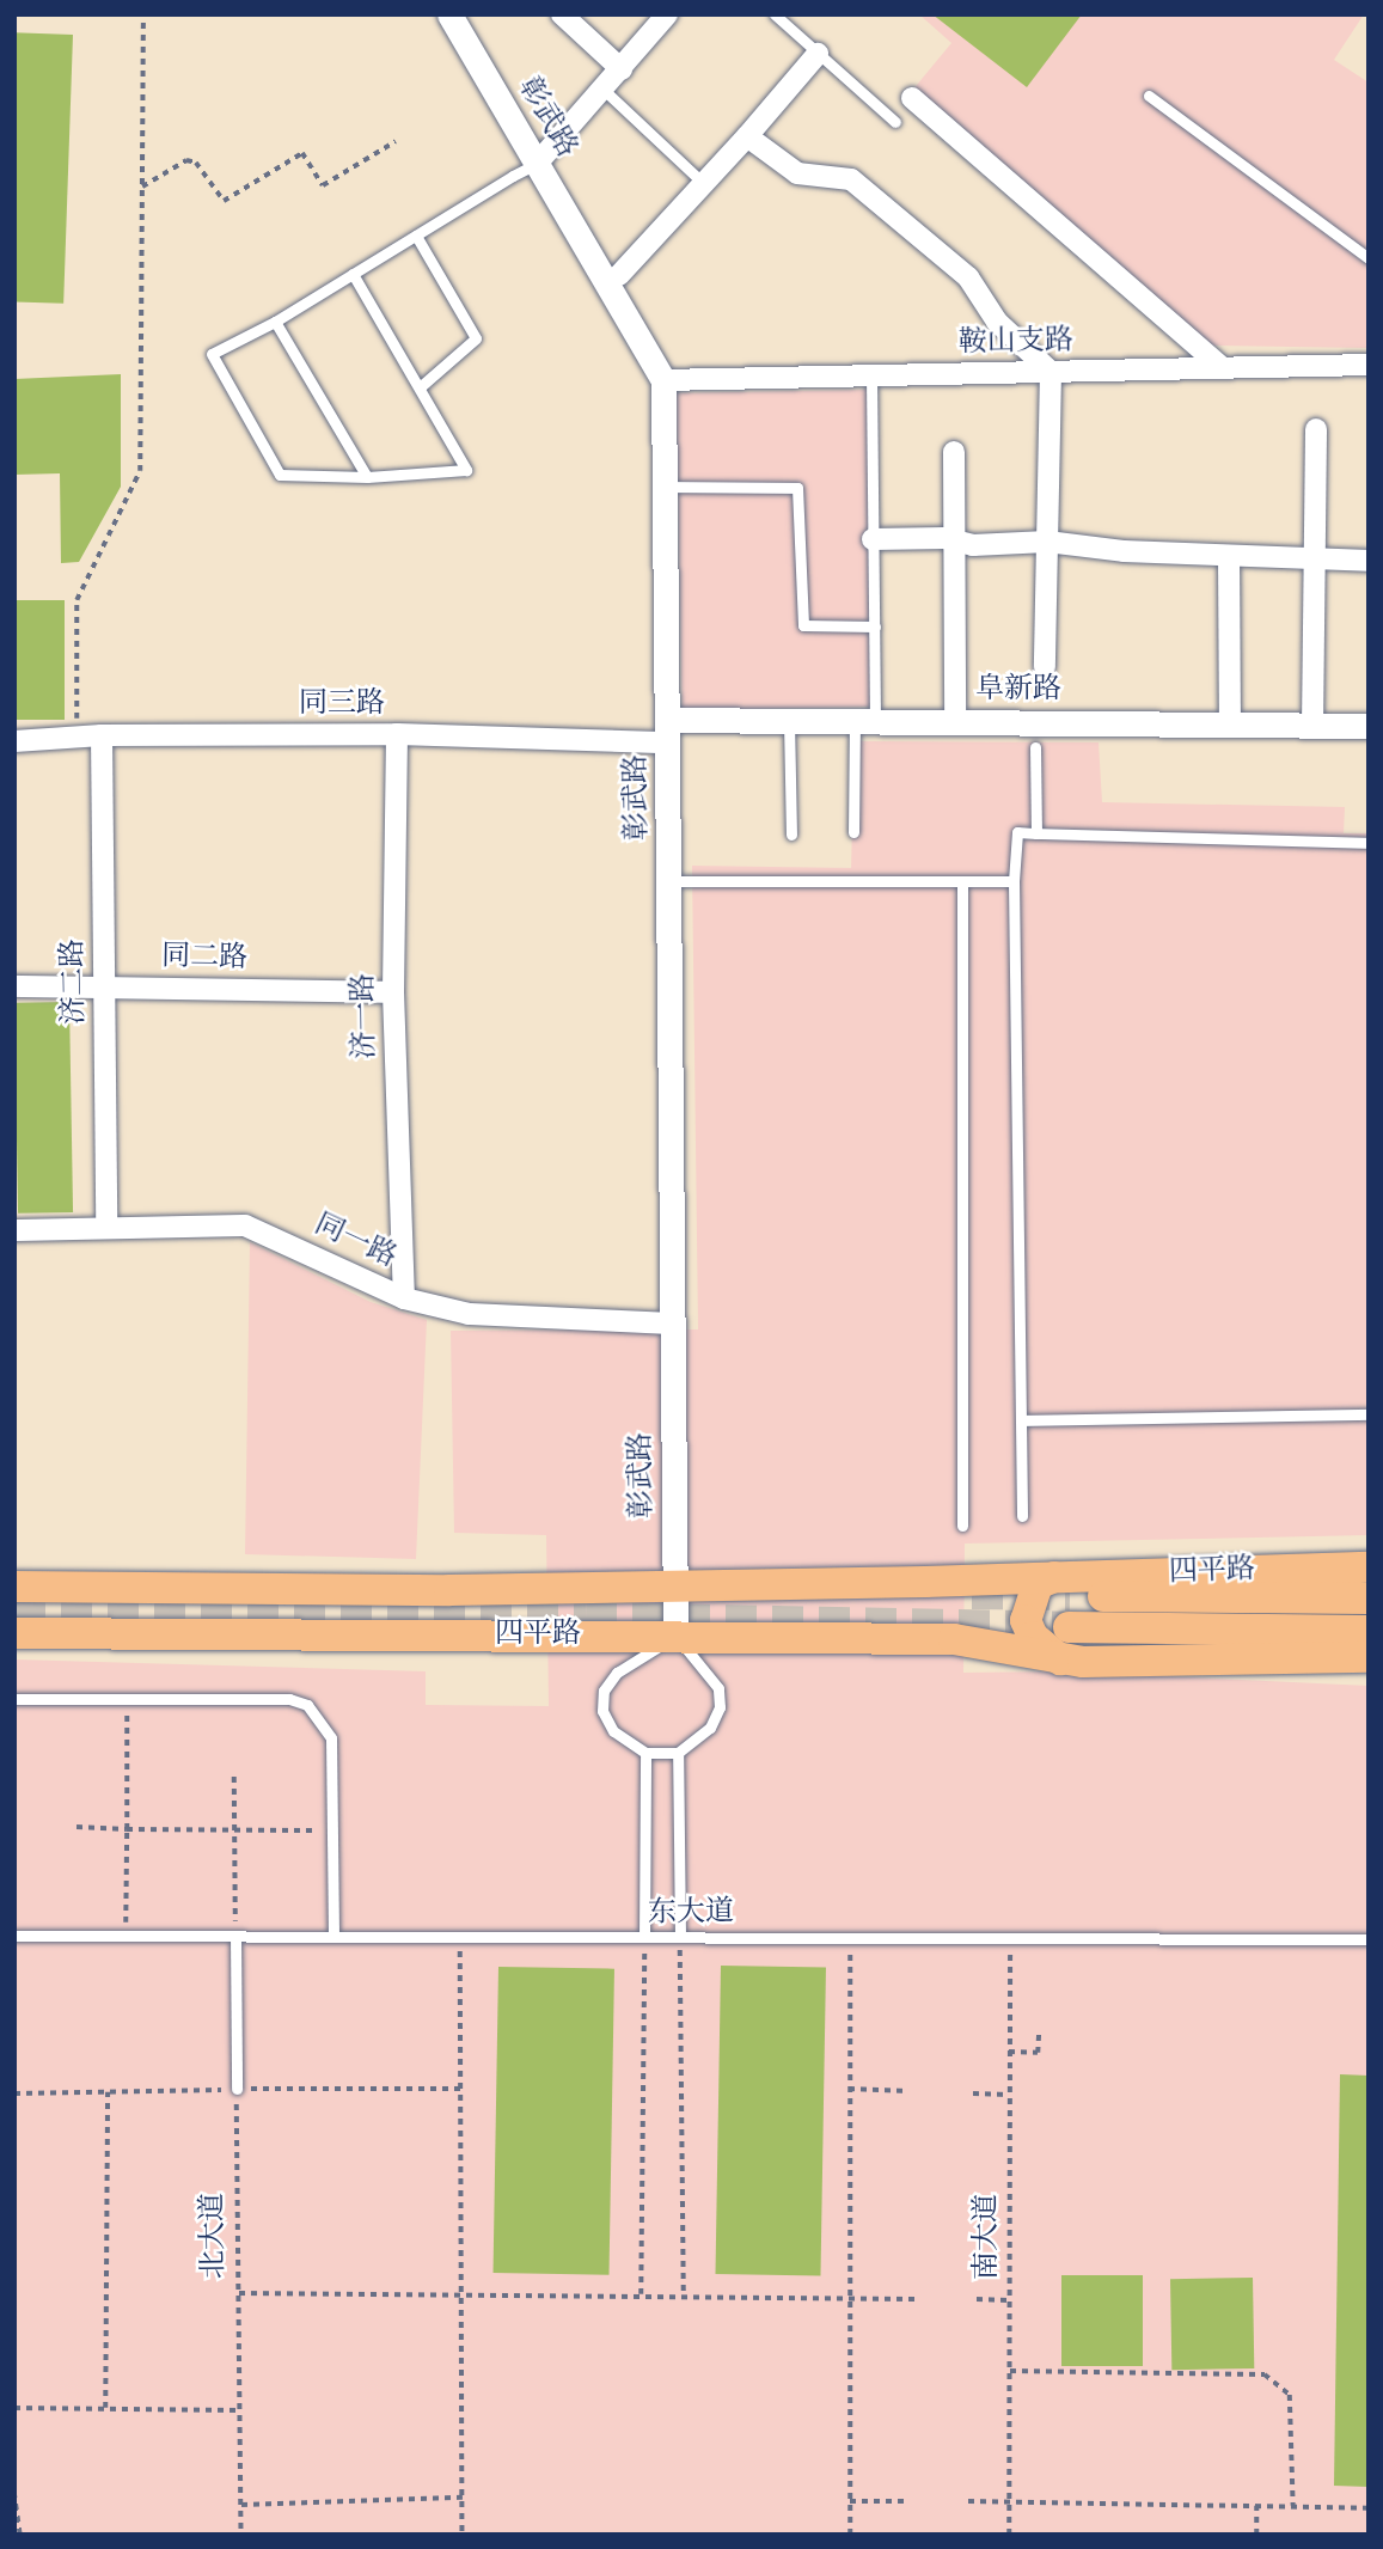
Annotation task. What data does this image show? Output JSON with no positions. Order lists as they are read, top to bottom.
{
  "streets": {
    "main road": ["四平路"],
    "street": [
      "彰武路",
      "鞍山支路",
      "阜新路",
      "同三路",
      "同二路",
      "济二路",
      "济一路",
      "同一路"
    ],
    "lane": ["东大道"],
    "path": ["北大道", "南大道"]
  },
  "crossings": [
    ["彰武路", "鞍山支路"],
    ["彰武路", "阜新路"],
    ["彰武路", "同三路"],
    ["彰武路", "同一路"],
    ["彰武路", "四平路"],
    ["阜新路", "同三路"],
    ["同三路", "济二路"],
    ["同三路", "济一路"],
    ["同二路", "济二路"],
    ["同二路", "济一路"],
    ["济二路", "同一路"],
    ["济一路", "同一路"],
    ["东大道", "南大道"]
  ]
}
